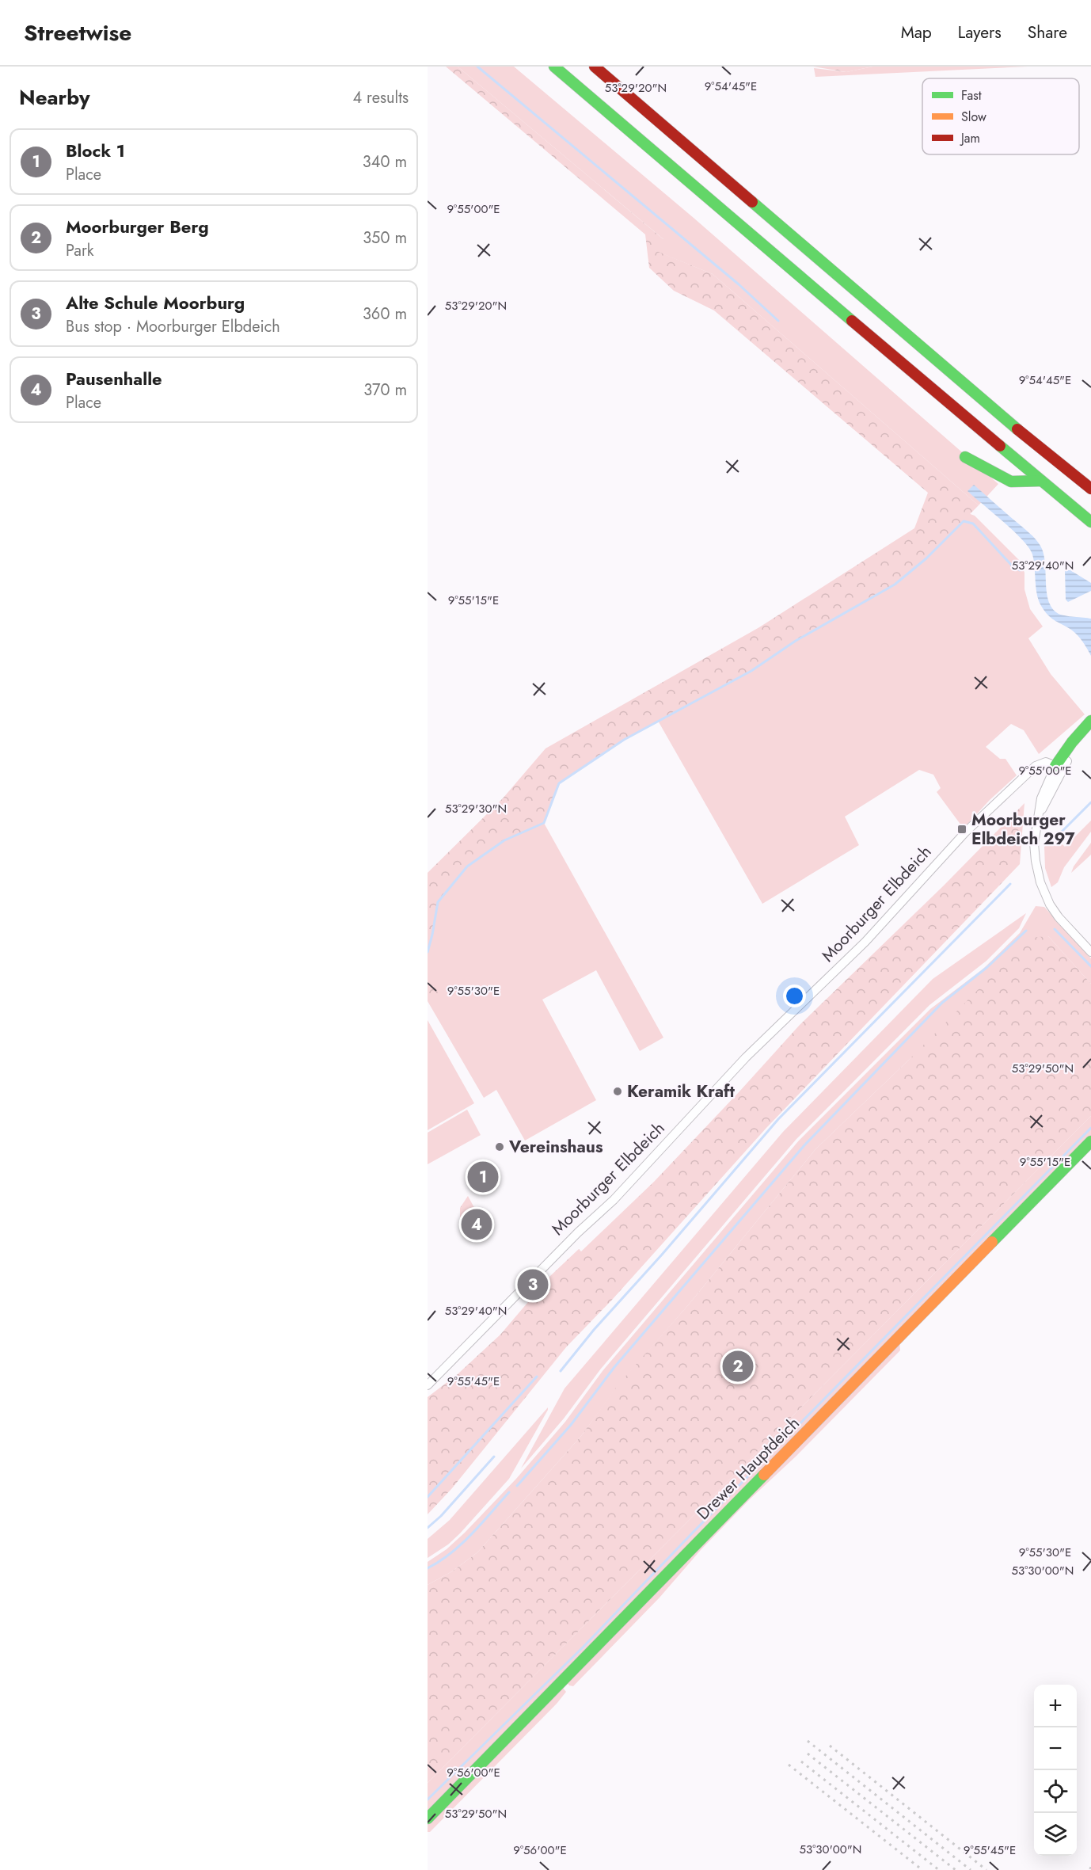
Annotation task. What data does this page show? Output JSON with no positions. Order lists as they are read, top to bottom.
{
  "streets": {
    "main road": ["Drewer Hauptdeich"],
    "street": ["Moorburger Elbdeich"]
  },
  "places": {
    "transit": ["Moorburger Elbdeich 297"],
    "other": ["Keramik Kraft", "Vereinshaus"]
  },
  "legend": ["Fast", "Slow", "Jam"],
  "page": {
    "header": "Streetwise",
    "nav": ["Map", "Layers", "Share"],
    "heading": ["Nearby", "4 results"],
    "list": [
      {
        "mark": "1",
        "name": "Block 1",
        "note": "Place",
        "value": "340 m"
      },
      {
        "mark": "2",
        "name": "Moorburger Berg",
        "note": "Park",
        "value": "350 m"
      },
      {
        "mark": "3",
        "name": "Alte Schule Moorburg",
        "note": "Bus stop · Moorburger Elbdeich",
        "value": "360 m"
      },
      {
        "mark": "4",
        "name": "Pausenhalle",
        "note": "Place",
        "value": "370 m"
      }
    ],
    "pins": [
      "1",
      "4",
      "3",
      "2"
    ],
    "map_buttons": ["+", "−"]
  },
  "coordinates": [
    "9°54'45\"E",
    "53°29'20\"N",
    "9°55'00\"E",
    "53°29'40\"N",
    "9°55'15\"E",
    "53°29'30\"N",
    "9°55'30\"E",
    "53°29'50\"N",
    "9°55'45\"E",
    "53°30'00\"N",
    "9°56'00\"E"
  ]
}
